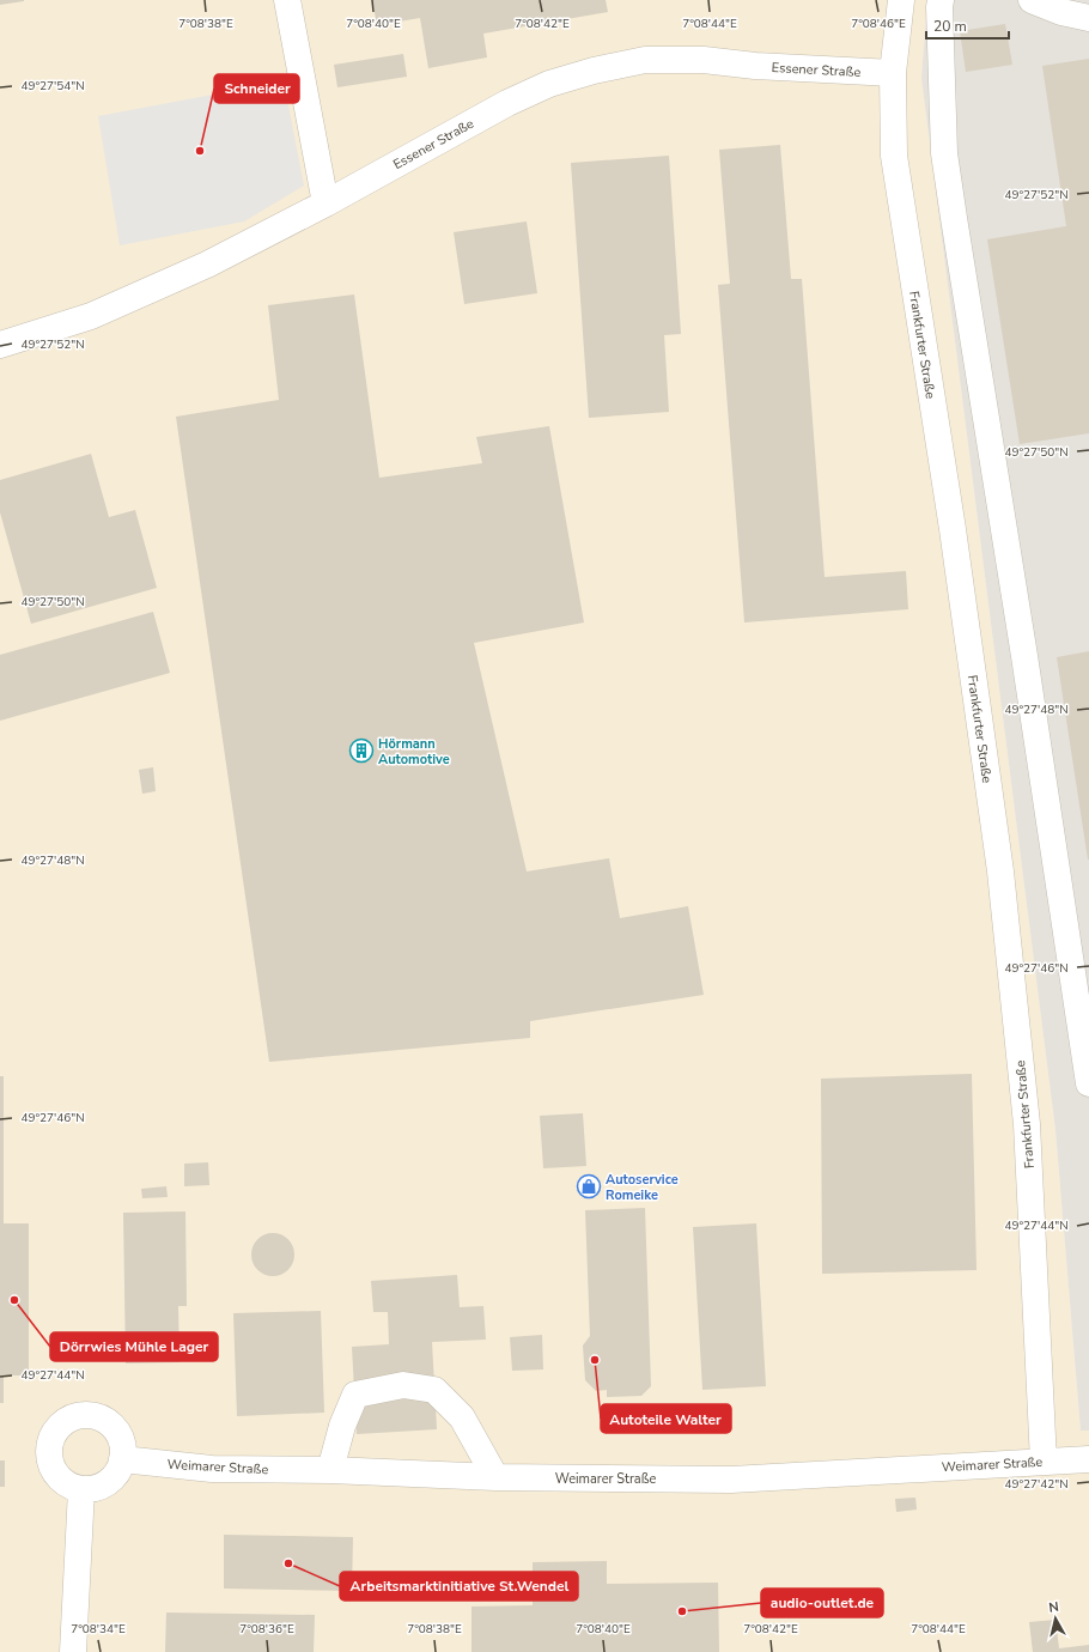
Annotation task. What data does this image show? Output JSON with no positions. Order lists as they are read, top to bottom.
{
  "streets": {
    "street": ["Essener Straße", "Frankfurter Straße", "Weimarer Straße"]
  },
  "crossings": [
    ["Essener Straße", "Frankfurter Straße"],
    ["Frankfurter Straße", "Weimarer Straße"]
  ],
  "places": {
    "other": [
      "Schneider",
      "Dörrwies Mühle Lager",
      "Autoteile Walter",
      "Arbeitsmarktinitiative St.Wendel",
      "audio-outlet.de"
    ],
    "building": ["Hörmann Automotive"],
    "shop": ["Autoservice Romeike"]
  },
  "scale_bar": "20 m",
  "north": "top",
  "coordinates": [
    "7°08'38\"E",
    "7°08'40\"E",
    "7°08'42\"E",
    "7°08'44\"E",
    "7°08'46\"E",
    "49°27'54\"N",
    "49°27'52\"N",
    "49°27'50\"N",
    "49°27'48\"N",
    "49°27'46\"N",
    "49°27'44\"N",
    "49°27'42\"N",
    "7°08'34\"E",
    "7°08'36\"E"
  ]
}
